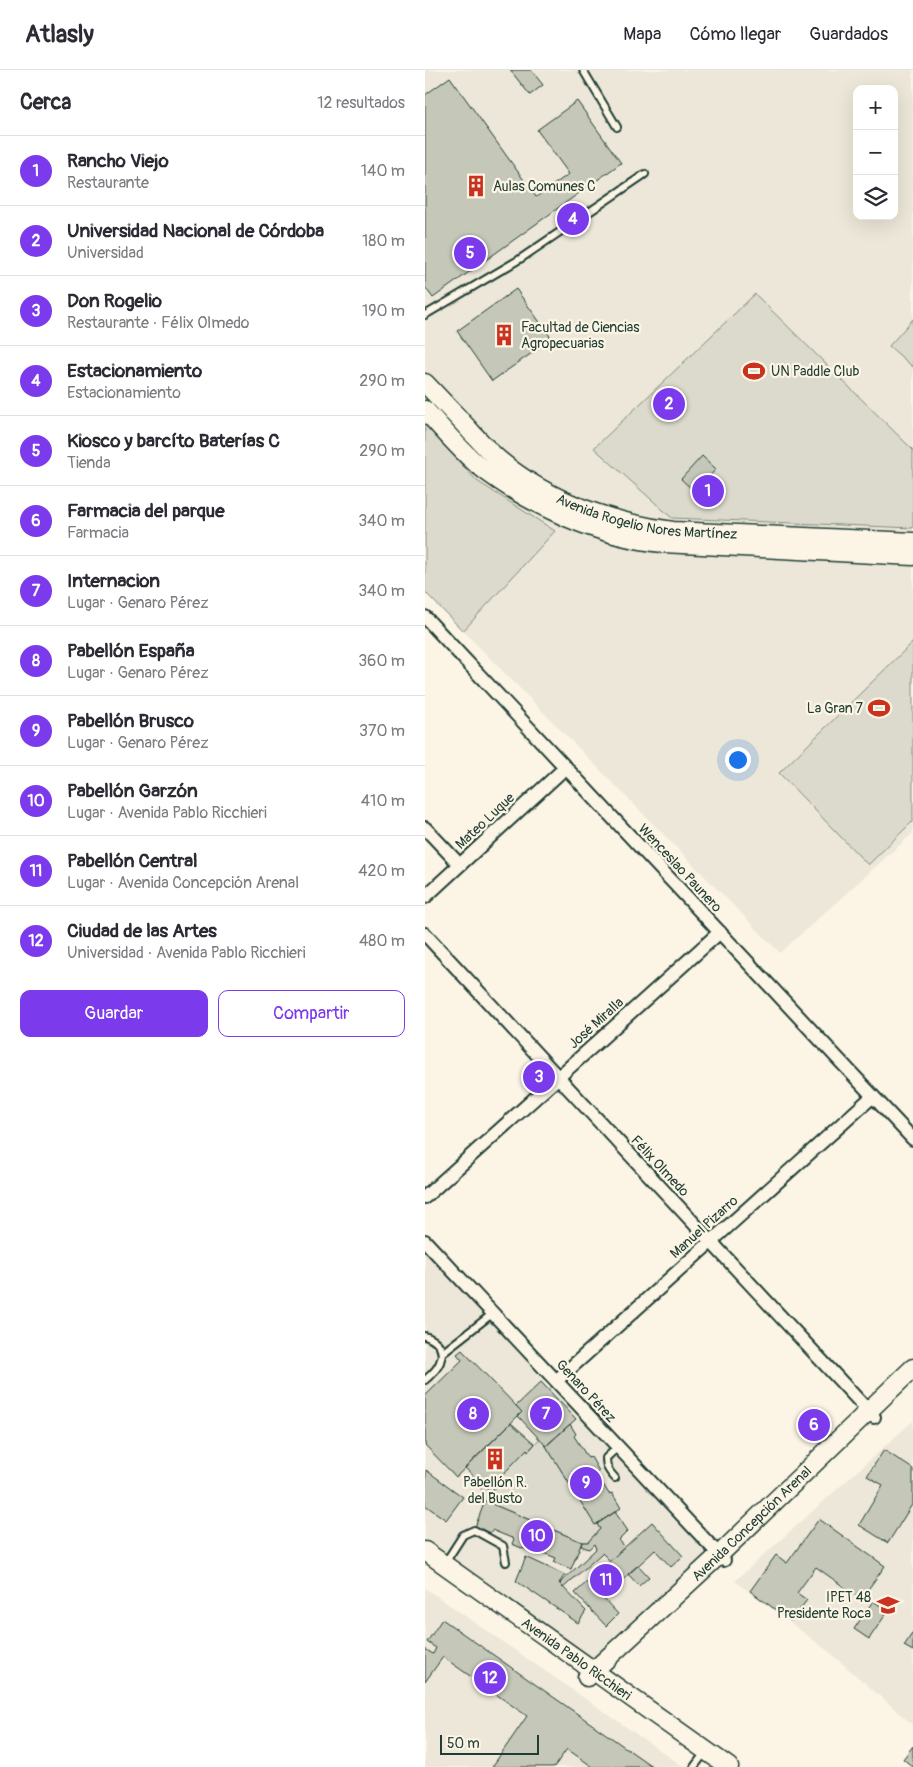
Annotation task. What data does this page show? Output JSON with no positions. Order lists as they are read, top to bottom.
{
  "streets": {
    "main road": ["Avenida Rogelio Nores Martínez", "Avenida Concepción Arenal", "Avenida Pablo Ricchieri"],
    "street": [
      "Mateo Luque",
      "Wenceslao Paunero",
      "José Miralla",
      "Félix Olmedo",
      "Manuel Pizarro",
      "Genaro Pérez"
    ]
  },
  "crossings": [
    ["Mateo Luque", "Wenceslao Paunero"],
    ["Wenceslao Paunero", "José Miralla"],
    ["Wenceslao Paunero", "Manuel Pizarro"],
    ["José Miralla", "Félix Olmedo"],
    ["Félix Olmedo", "Manuel Pizarro"],
    ["Félix Olmedo", "Avenida Concepción Arenal"],
    ["Manuel Pizarro", "Genaro Pérez"],
    ["Genaro Pérez", "Avenida Concepción Arenal"],
    ["Avenida Concepción Arenal", "Avenida Pablo Ricchieri"]
  ],
  "places": {
    "building": ["Aulas Comunes C", "Facultad de Ciencias Agropecuarias", "Pabellón R. del Busto"],
    "sports": ["UN Paddle Club", "La Gran 7"],
    "school or university": ["IPET 48 Presidente Roca"]
  },
  "scale_bar": "50 m",
  "page": {
    "header": "Atlasly",
    "nav": ["Mapa", "Cómo llegar", "Guardados"],
    "heading": ["Cerca", "12 resultados"],
    "map_buttons": ["+", "−"],
    "list": [
      {
        "mark": "1",
        "name": "Rancho Viejo",
        "note": "Restaurante",
        "value": "140 m"
      },
      {
        "mark": "2",
        "name": "Universidad Nacional de Córdoba",
        "note": "Universidad",
        "value": "180 m"
      },
      {
        "mark": "3",
        "name": "Don Rogelio",
        "note": "Restaurante · Félix Olmedo",
        "value": "190 m"
      },
      {
        "mark": "4",
        "name": "Estacionamiento",
        "note": "Estacionamiento",
        "value": "290 m"
      },
      {
        "mark": "5",
        "name": "Kiosco y barcíto Baterías C",
        "note": "Tienda",
        "value": "290 m"
      },
      {
        "mark": "6",
        "name": "Farmacia del parque",
        "note": "Farmacia",
        "value": "340 m"
      },
      {
        "mark": "7",
        "name": "Internacion",
        "note": "Lugar · Genaro Pérez",
        "value": "340 m"
      },
      {
        "mark": "8",
        "name": "Pabellón España",
        "note": "Lugar · Genaro Pérez",
        "value": "360 m"
      },
      {
        "mark": "9",
        "name": "Pabellón Brusco",
        "note": "Lugar · Genaro Pérez",
        "value": "370 m"
      },
      {
        "mark": "10",
        "name": "Pabellón Garzón",
        "note": "Lugar · Avenida Pablo Ricchieri",
        "value": "410 m"
      },
      {
        "mark": "11",
        "name": "Pabellón Central",
        "note": "Lugar · Avenida Concepción Arenal",
        "value": "420 m"
      },
      {
        "mark": "12",
        "name": "Ciudad de las Artes",
        "note": "Universidad · Avenida Pablo Ricchieri",
        "value": "480 m"
      }
    ],
    "pins": [
      "4",
      "5",
      "2",
      "1",
      "3",
      "7",
      "8",
      "6",
      "9",
      "10",
      "11",
      "12"
    ],
    "buttons": ["Guardar", "Compartir"],
    "scale": "50 m"
  }
}
